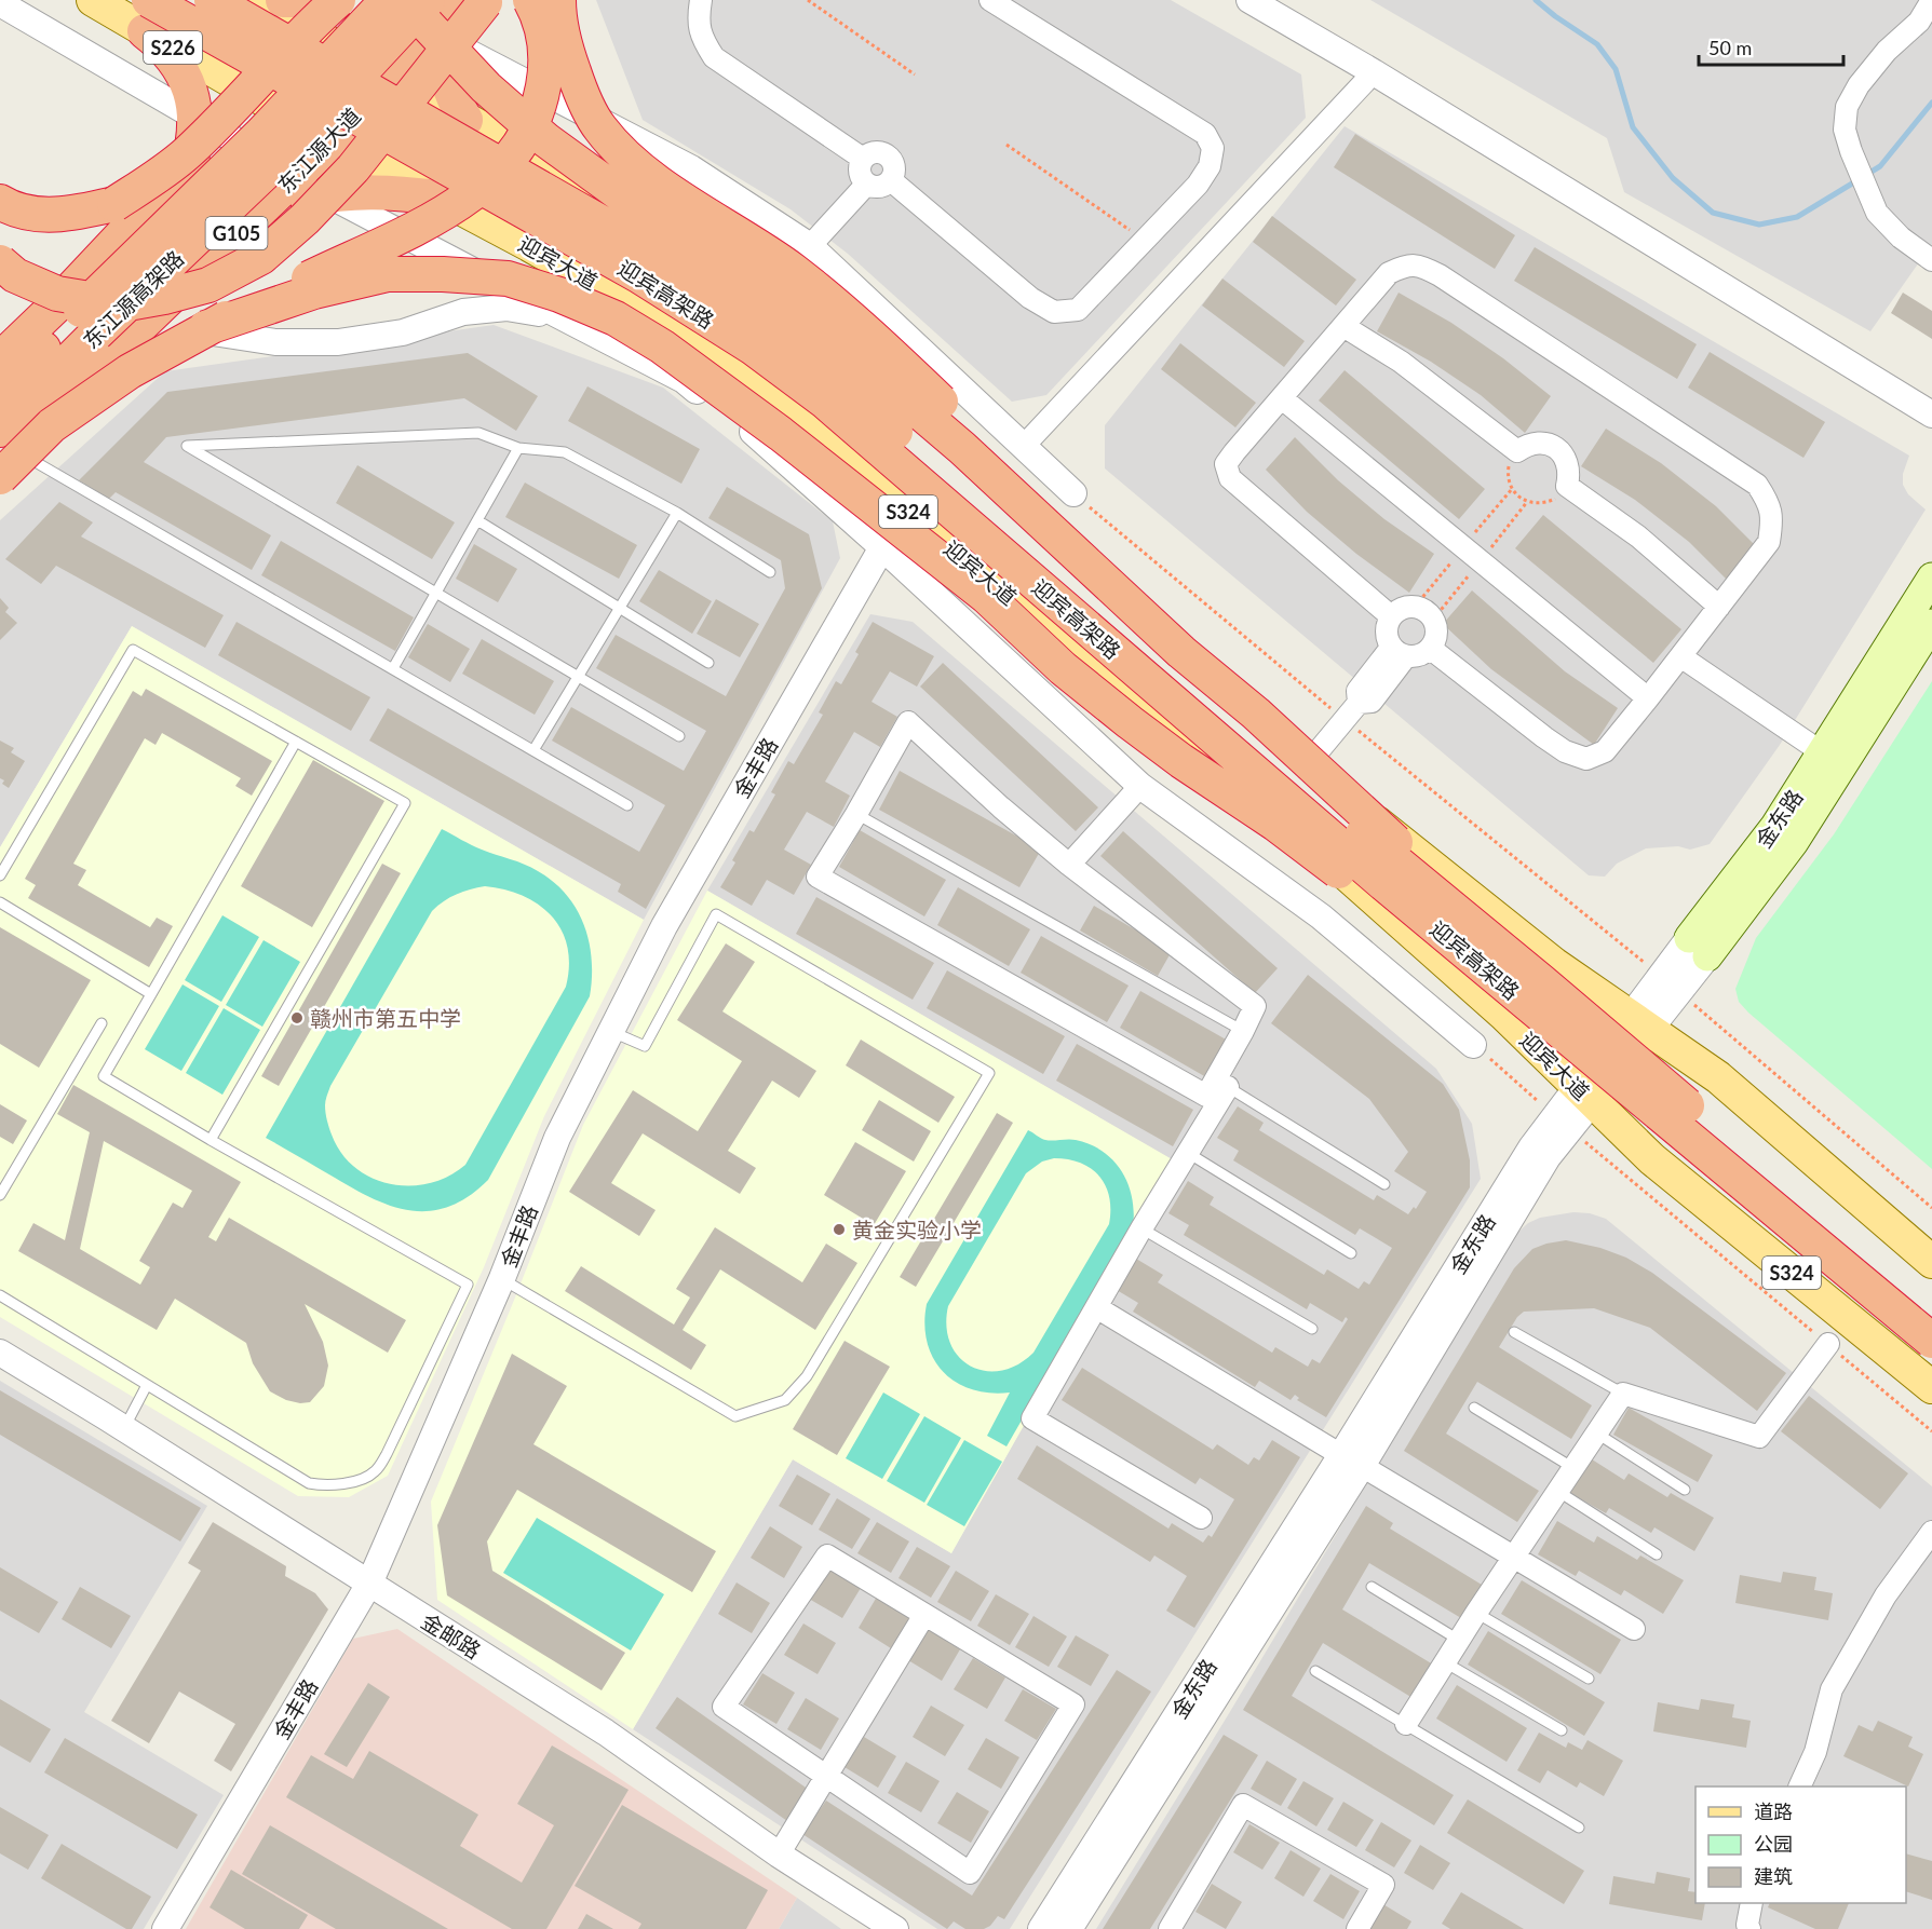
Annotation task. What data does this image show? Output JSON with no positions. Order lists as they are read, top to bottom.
{
  "streets": {
    "highway": [
      "东江源大道",
      "G105",
      "迎宾高架路",
      "东江源高架路"
    ],
    "main road": [
      "S226",
      "迎宾大道",
      "S324",
      "金东路"
    ],
    "street": ["金丰路", "金邮路"]
  },
  "crossings": [
    ["东江源大道", "迎宾大道"],
    ["东江源大道", "东江源高架路"],
    ["迎宾大道", "迎宾高架路"],
    ["迎宾大道", "金东路"],
    ["迎宾高架路", "金东路"],
    ["金丰路", "金邮路"]
  ],
  "places": ["赣州市第五中学", "黄金实验小学"],
  "legend": ["道路", "公园", "建筑"],
  "scale_bar": "50 m"
}
